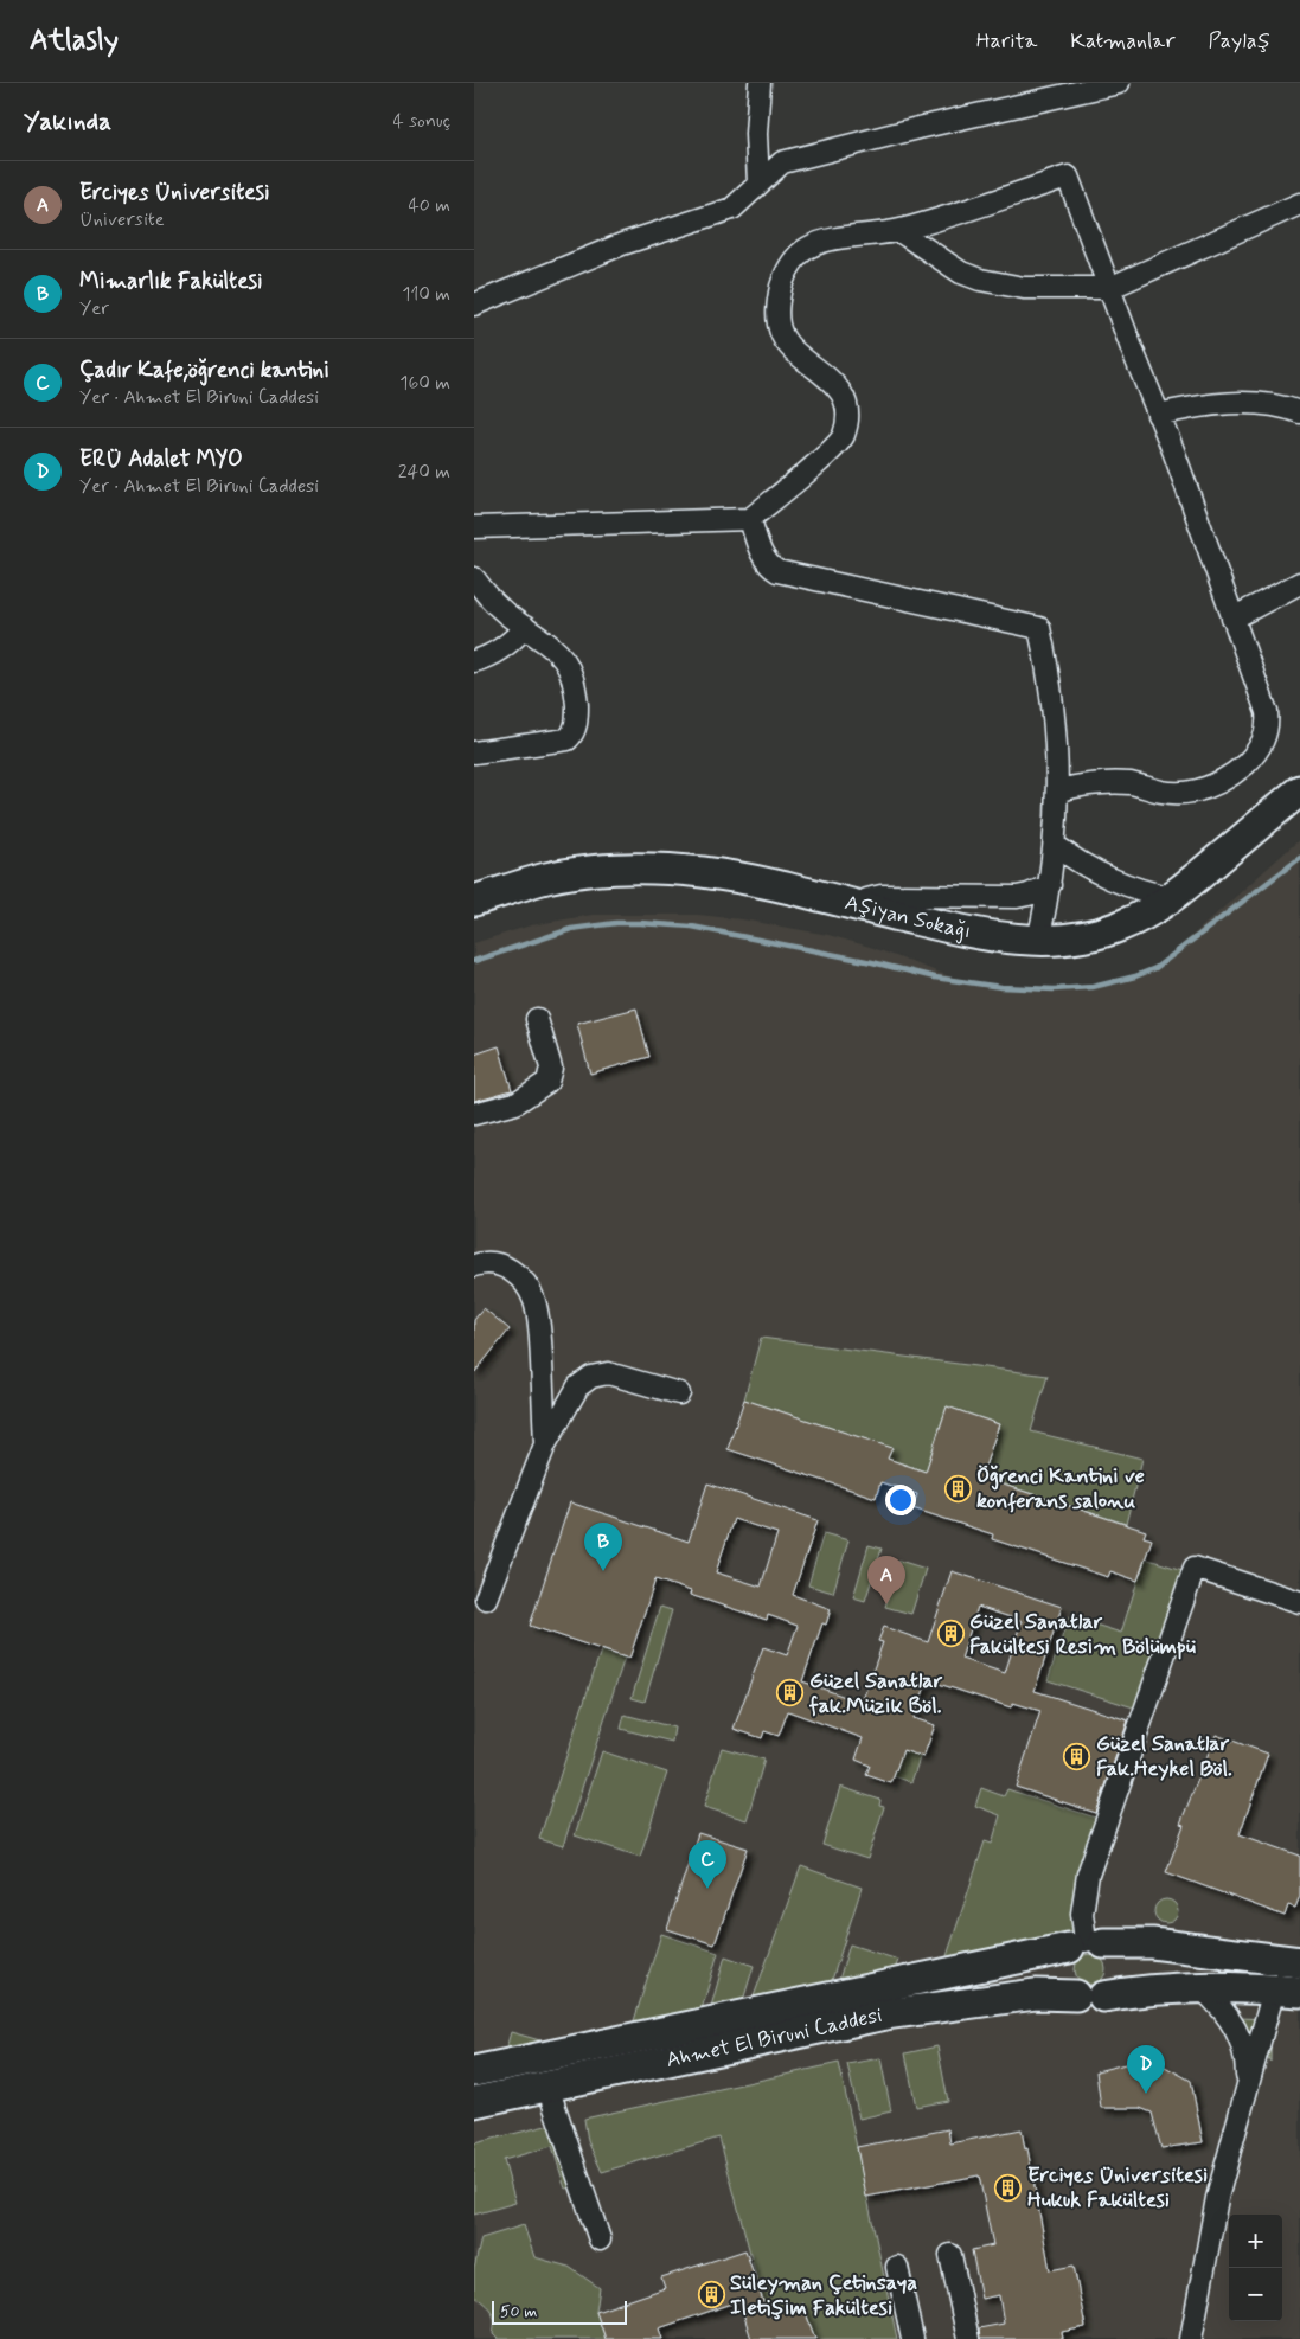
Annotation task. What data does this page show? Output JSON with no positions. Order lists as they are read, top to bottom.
{
  "streets": {
    "street": ["Aşiyan Sokağı", "Ahmet El Biruni Caddesi"]
  },
  "places": {
    "building": [
      "Öğrenci Kantini ve konferans salonu",
      "Güzel Sanatlar Fakültesi Resim Bölümpü",
      "Güzel Sanatlar fak.Müzik Böl.",
      "Güzel Sanatlar Fak.Heykel Böl.",
      "Erciyes Üniversitesi Hukuk Fakültesi",
      "Süleyman Çetinsaya Iletişim Fakültesi"
    ]
  },
  "scale_bar": "50 m",
  "page": {
    "header": "Atlasly",
    "nav": ["Harita", "Katmanlar", "Paylaş"],
    "heading": ["Yakında", "4 sonuç"],
    "list": [
      {
        "mark": "A",
        "name": "Erciyes Üniversitesi",
        "note": "Üniversite",
        "value": "40 m"
      },
      {
        "mark": "B",
        "name": "Mimarlık Fakültesi",
        "note": "Yer",
        "value": "110 m"
      },
      {
        "mark": "C",
        "name": "Çadır Kafe,öğrenci kantini",
        "note": "Yer · Ahmet El Biruni Caddesi",
        "value": "160 m"
      },
      {
        "mark": "D",
        "name": "ERÜ Adalet MYO",
        "note": "Yer · Ahmet El Biruni Caddesi",
        "value": "240 m"
      }
    ],
    "pins": [
      "B",
      "A",
      "C",
      "D"
    ],
    "map_buttons": ["+", "−"],
    "scale": "50 m"
  }
}
